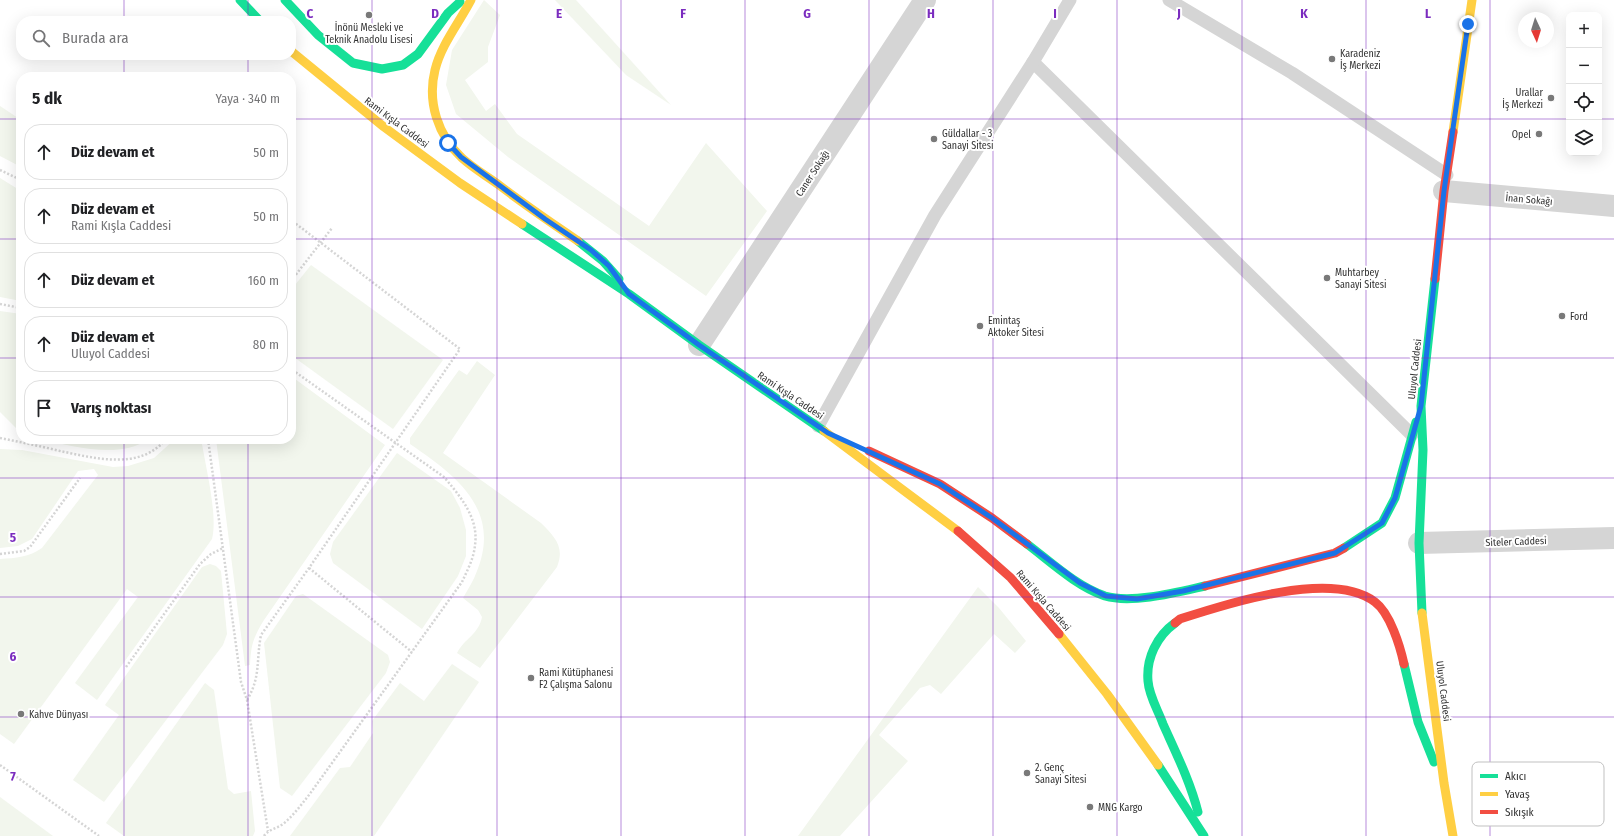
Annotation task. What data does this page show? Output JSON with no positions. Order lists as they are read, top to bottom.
{
  "streets": {
    "main road": ["Rami Kışla Caddesi", "Uluyol Caddesi"],
    "street": ["Caner Sokağı", "İnan Sokağı", "Siteler Caddesi"]
  },
  "crossings": [
    ["Rami Kışla Caddesi", "Caner Sokağı"],
    ["İnan Sokağı", "Uluyol Caddesi"],
    ["Uluyol Caddesi", "Siteler Caddesi"]
  ],
  "places": [
    "İnönü Mesleki ve Teknik Anadolu Lisesi",
    "Karadeniz İş Merkezi",
    "Urallar İş Merkezi",
    "Opel",
    "Güldallar - 3 Sanayi Sitesi",
    "Muhtarbey Sanayi Sitesi",
    "Ford",
    "Emintaş Aktoker Sitesi",
    "Rami Kütüphanesi F2 Çalışma Salonu",
    "Kahve Dünyası",
    "2. Genç Sanayi Sitesi",
    "MNG Kargo"
  ],
  "legend": ["Akıcı", "Yavaş", "Sıkışık"],
  "north": "bottom",
  "page": {
    "map_buttons": ["+", "−"],
    "search": "Burada ara",
    "heading": ["5 dk", "Yaya · 340 m"],
    "list": [
      ["Düz devam et", "50 m"],
      ["Düz devam et", "Rami Kışla Caddesi", "50 m"],
      ["Düz devam et", "160 m"],
      ["Düz devam et", "Uluyol Caddesi", "80 m"],
      "Varış noktası"
    ]
  },
  "grid": {
    "columns": [
      "C",
      "D",
      "E",
      "F",
      "G",
      "H",
      "I",
      "J",
      "K",
      "L"
    ],
    "rows": ["5", "6", "7"]
  }
}
